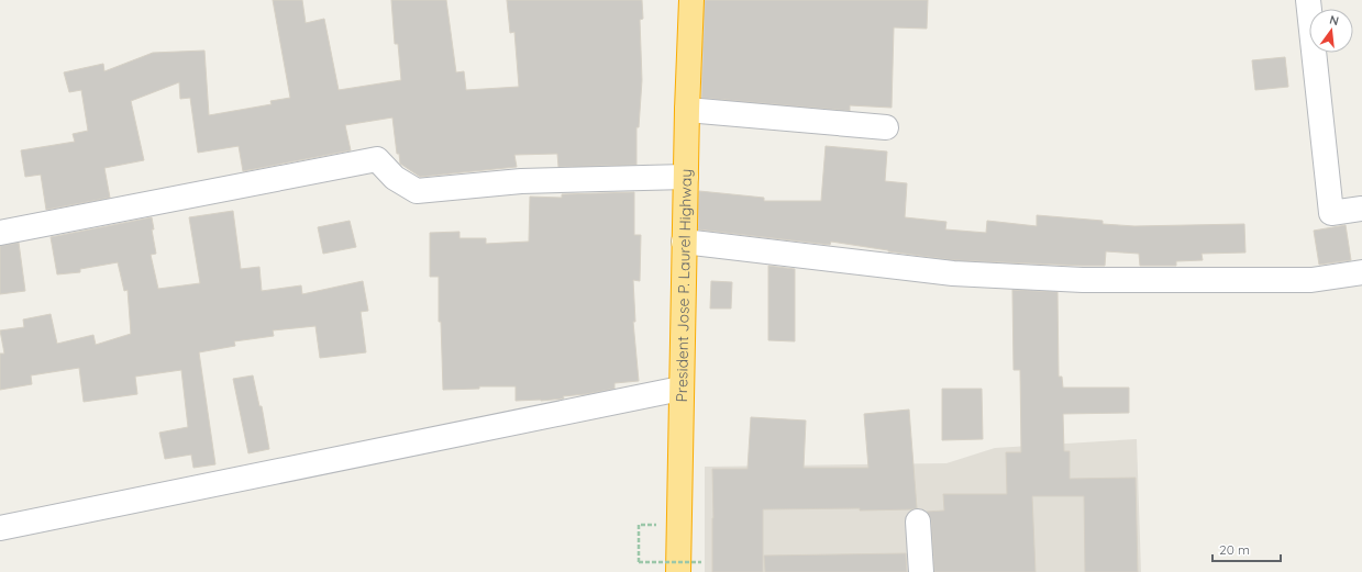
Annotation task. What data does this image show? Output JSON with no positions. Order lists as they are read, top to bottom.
{
  "streets": {
    "highway": ["President Jose P. Laurel Highway"]
  },
  "scale_bar": "20 m",
  "north": "top"
}
